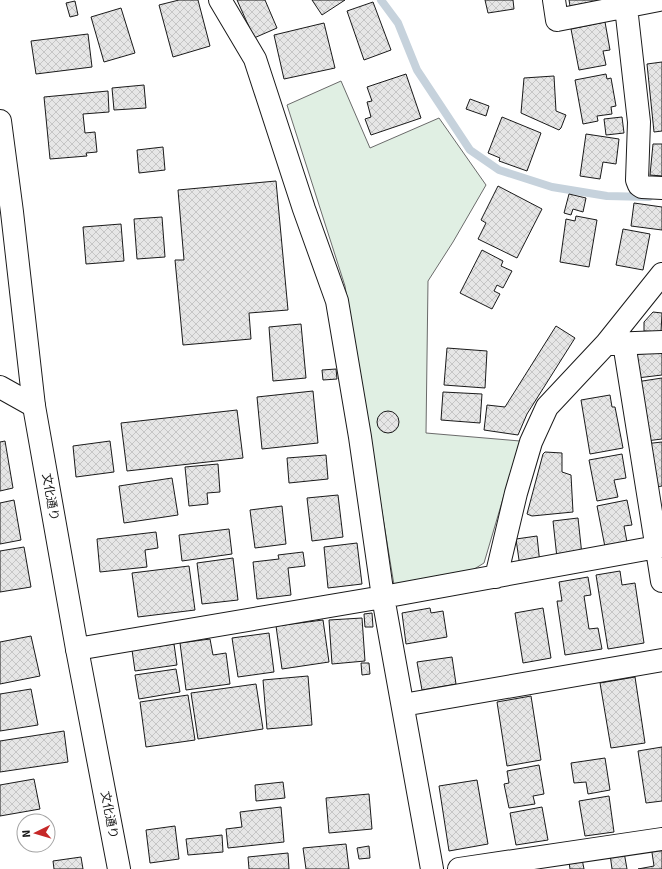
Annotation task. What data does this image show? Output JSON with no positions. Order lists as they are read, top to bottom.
{
  "streets": {
    "street": ["文化通り"]
  },
  "north": "left"
}
